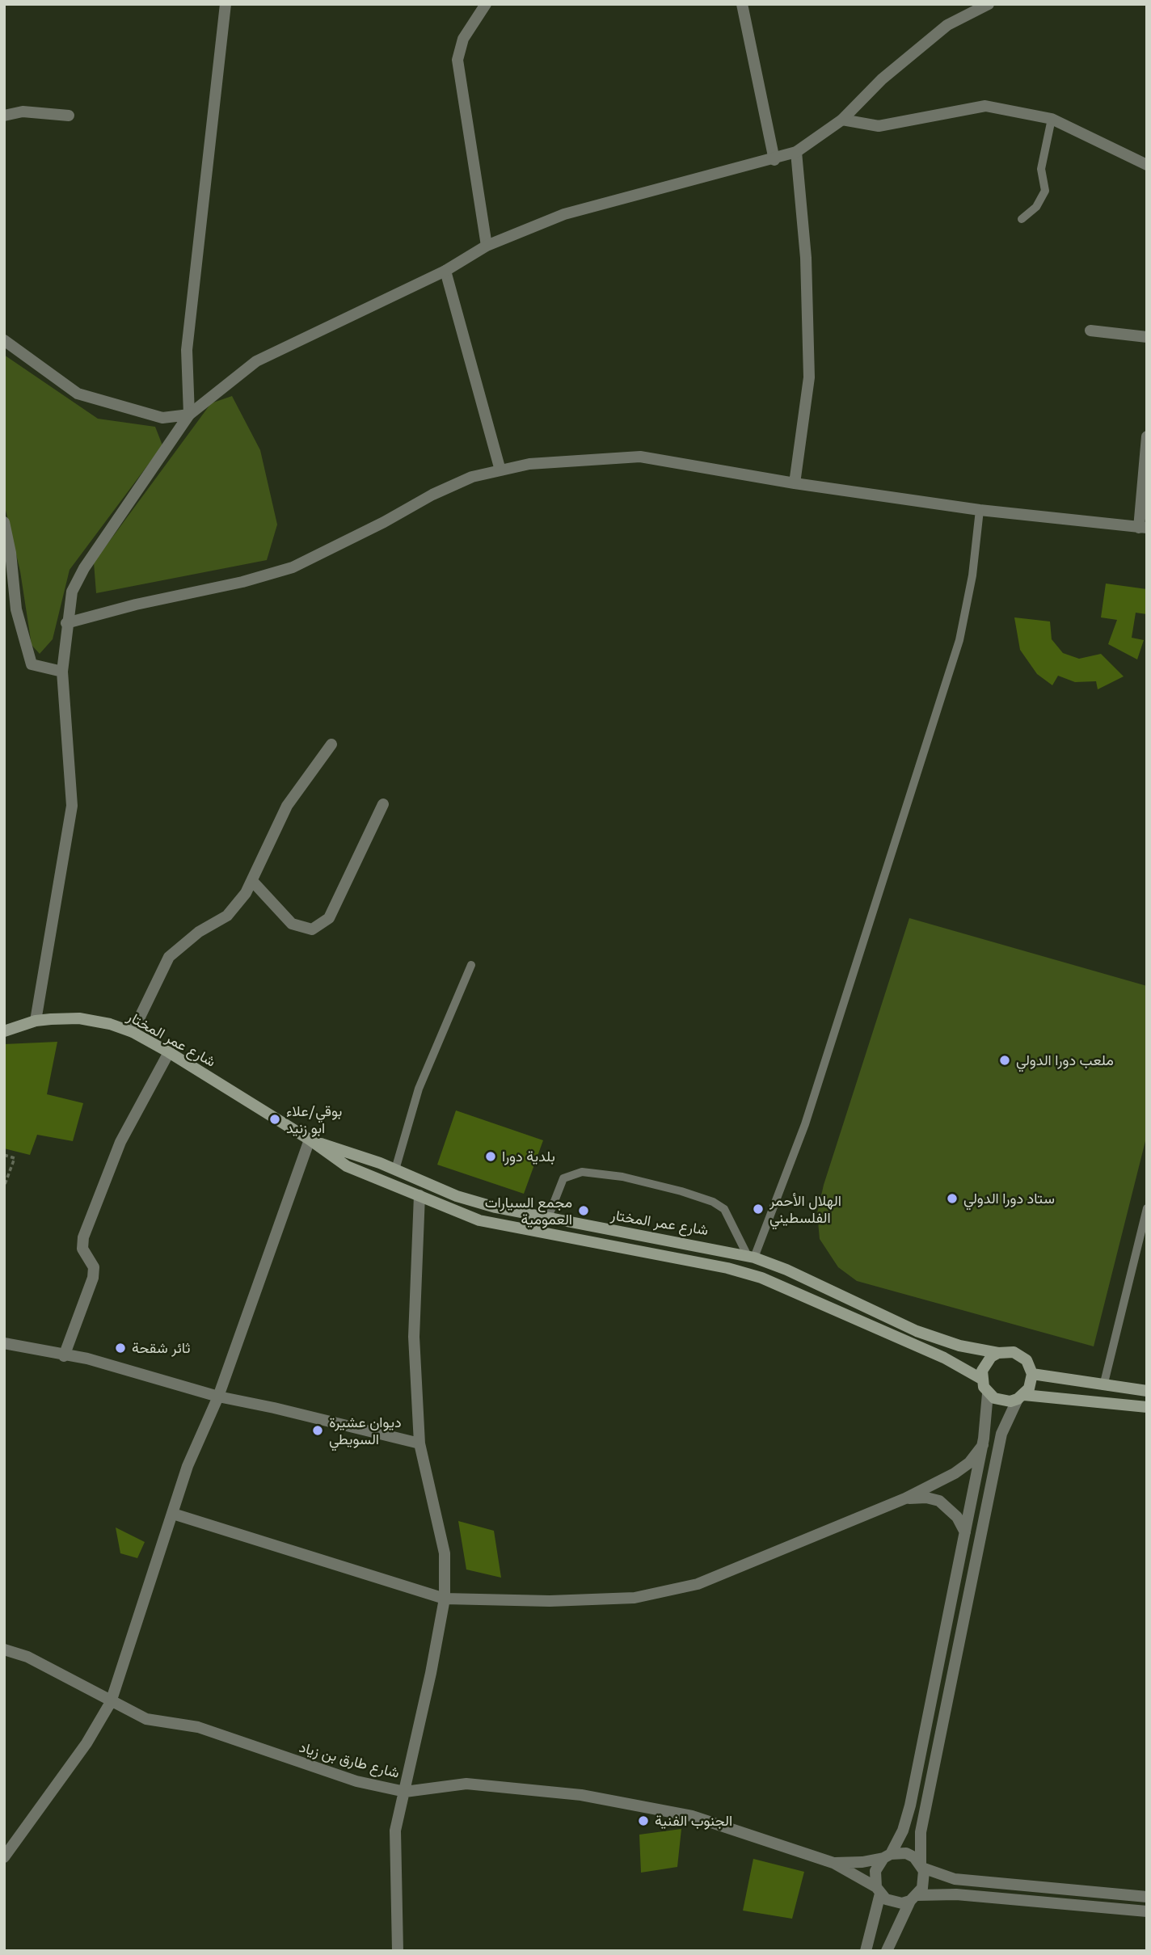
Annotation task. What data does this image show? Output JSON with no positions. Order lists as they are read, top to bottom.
{
  "streets": {
    "main road": ["شارع عمر المختار"],
    "street": ["شارع طارق بن زياد"]
  },
  "places": [
    "ملعب دورا الدولي",
    "بوقي/علاء ابو زنيد",
    "بلدية دورا",
    "ستاد دورا الدولي",
    "الهلال الأحمر الفلسطيني",
    "مجمع السيارات العمومية",
    "ثائر شقحة",
    "ديوان عشيرة السويطي",
    "الجنوب الفنية"
  ]
}
